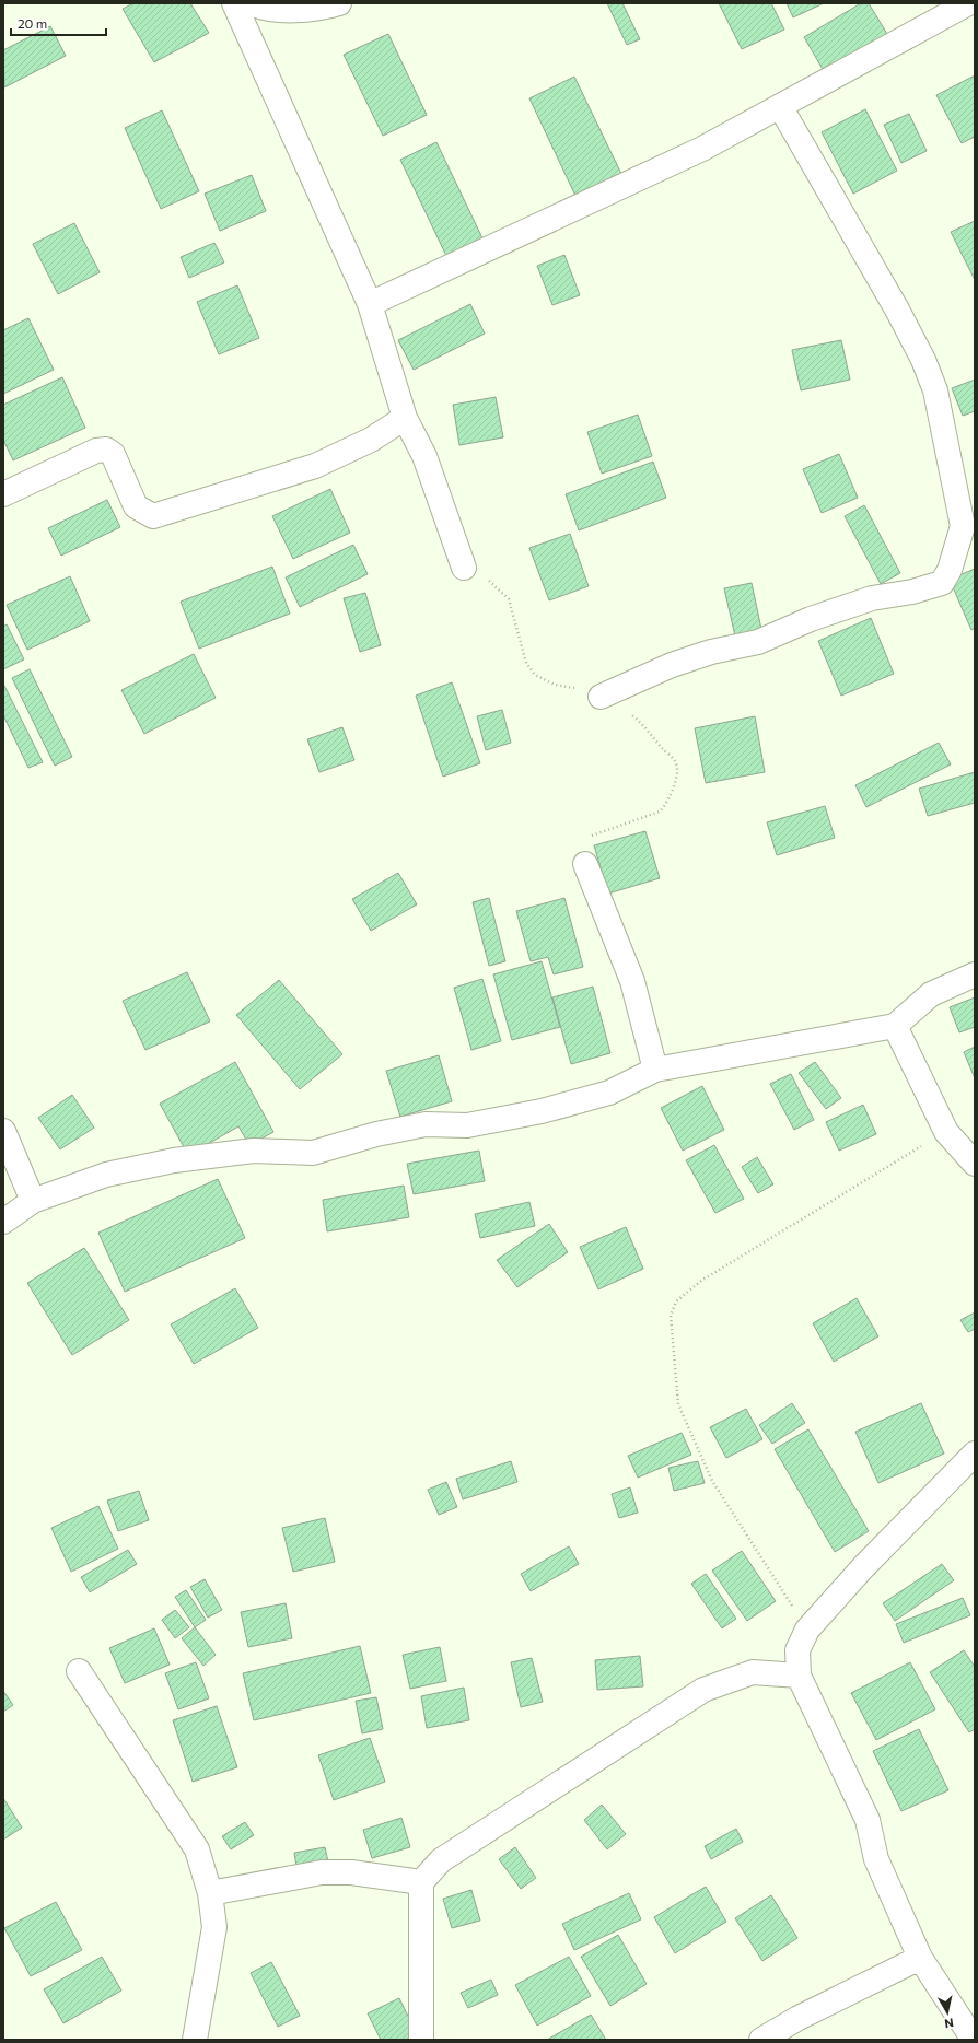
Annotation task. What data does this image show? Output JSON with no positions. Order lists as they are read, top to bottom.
{
  "scale_bar": "20 m",
  "north": "bottom"
}
